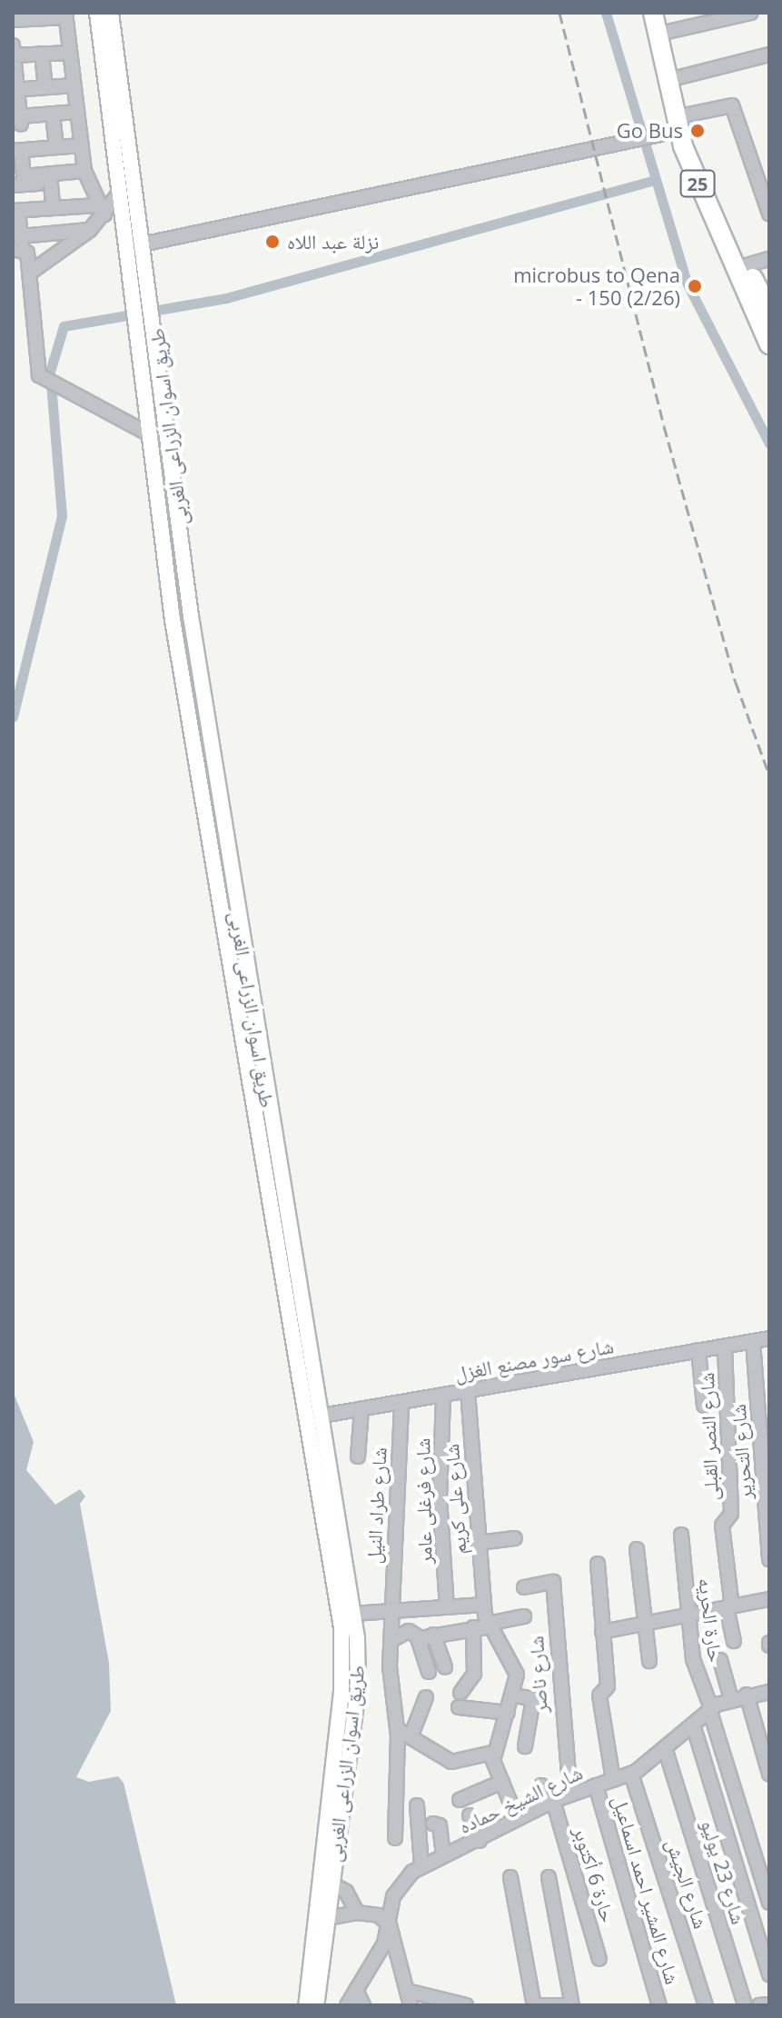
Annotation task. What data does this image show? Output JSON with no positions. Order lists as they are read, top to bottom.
{
  "streets": {
    "highway": ["25"],
    "main road": ["طريق اسوان الزراعى الغربى"],
    "street": [
      "شارع سور مصنع الغزل",
      "شارع النصر القبلى",
      "شارع التحرير",
      "شارع على كريم",
      "شارع فرغلى عامر",
      "شارع طراد النيل",
      "حارة الحريه",
      "شارع ناصر",
      "شارع الشيخ حماده",
      "شارع 23 يوليو",
      "حارة 6 أكتوبر",
      "شارع الجيش",
      "شارع المشير احمد اسماعيل"
    ]
  },
  "crossings": [
    ["طريق اسوان الزراعى الغربى", "شارع سور مصنع الغزل"],
    ["شارع سور مصنع الغزل", "شارع النصر القبلى"],
    ["شارع سور مصنع الغزل", "شارع التحرير"],
    ["شارع سور مصنع الغزل", "شارع على كريم"],
    ["شارع سور مصنع الغزل", "شارع فرغلى عامر"],
    ["شارع سور مصنع الغزل", "شارع طراد النيل"],
    ["شارع على كريم", "شارع طراد النيل"],
    ["حارة الحريه", "شارع الشيخ حماده"],
    ["شارع ناصر", "شارع الشيخ حماده"],
    ["شارع الشيخ حماده", "شارع 23 يوليو"],
    ["شارع الشيخ حماده", "حارة 6 أكتوبر"],
    ["شارع الشيخ حماده", "شارع الجيش"],
    ["شارع الشيخ حماده", "شارع المشير احمد اسماعيل"]
  ],
  "places": ["Go Bus", "نزلة عبد اللاه", "microbus to Qena - 150 (2/26)"]
}
